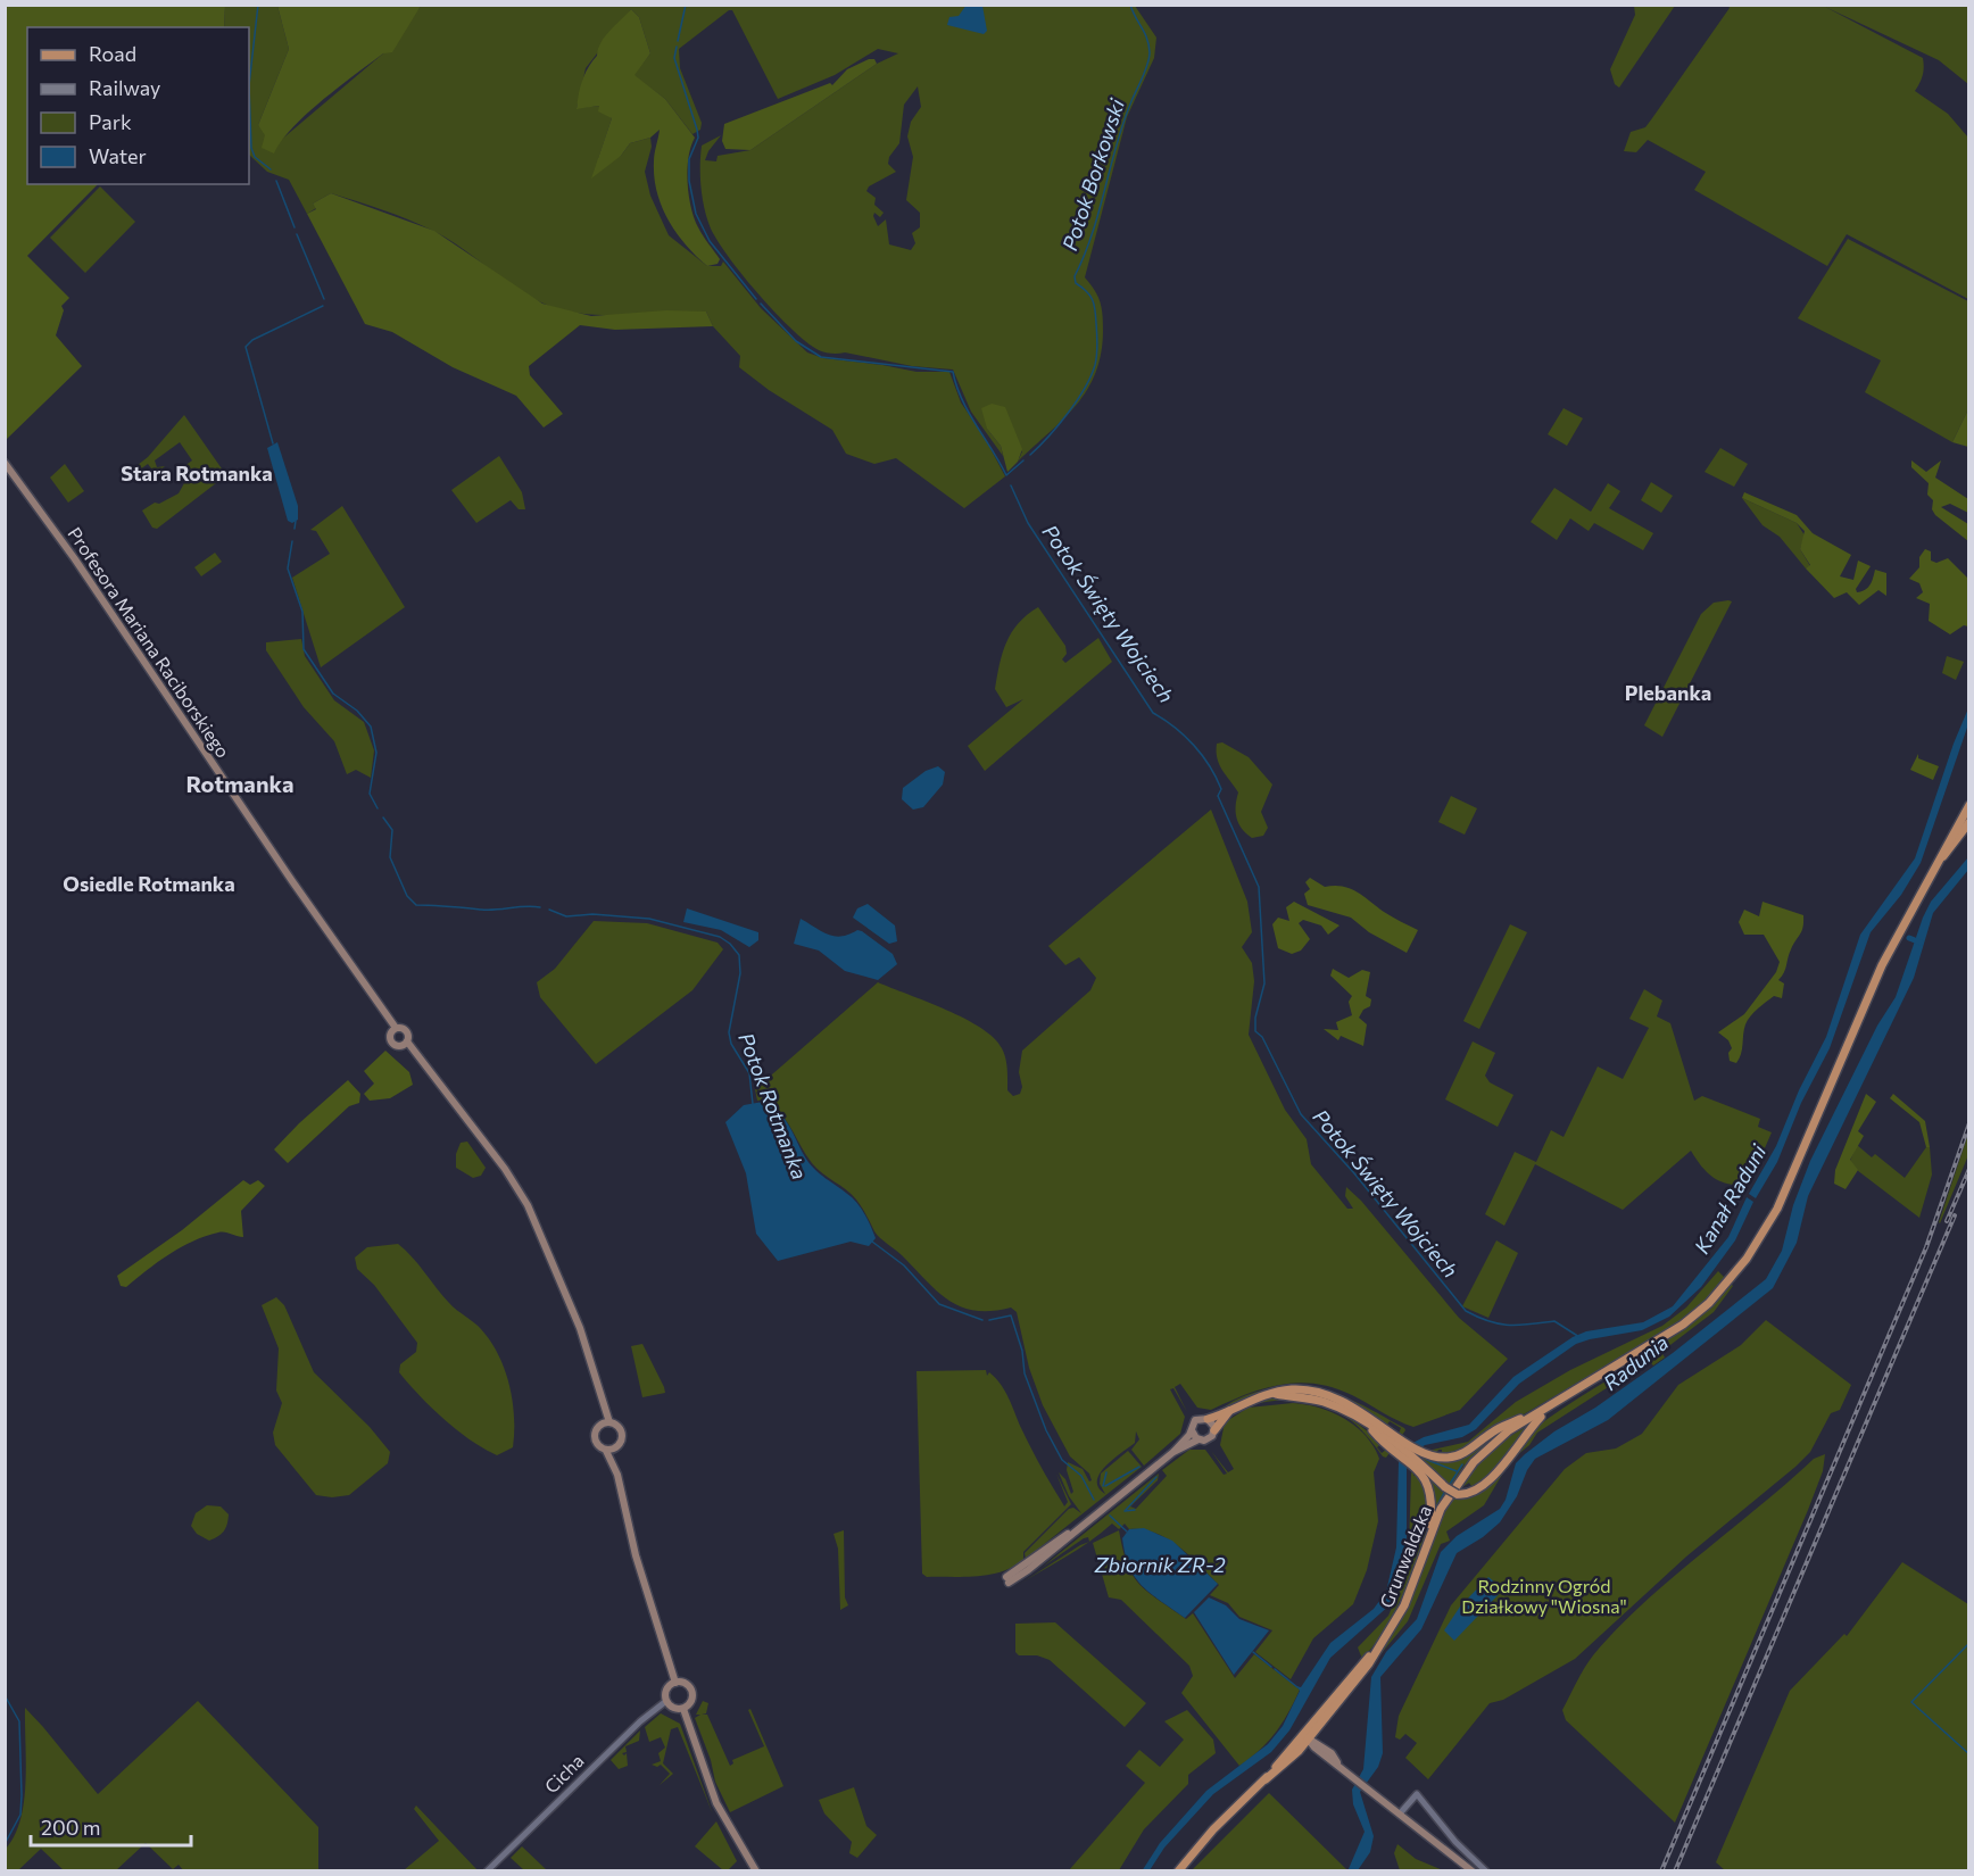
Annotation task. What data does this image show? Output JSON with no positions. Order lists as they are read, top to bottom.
{
  "streets": {
    "main road": ["Profesora Mariana Raciborskiego", "Grunwaldzka"],
    "street": ["Cicha"]
  },
  "districts": [
    "Stara Rotmanka",
    "Plebanka",
    "Rotmanka",
    "Osiedle Rotmanka"
  ],
  "water": [
    "Potok Borkowski",
    "Potok Święty Wojciech",
    "Potok Rotmanka",
    "Kanał Raduni",
    "Radunia",
    "Zbiornik ZR-2"
  ],
  "parks": ["Rodzinny Ogród Działkowy \"Wiosna\""],
  "legend": [
    "Road",
    "Railway",
    "Park",
    "Water"
  ],
  "scale_bar": "200 m"
}
